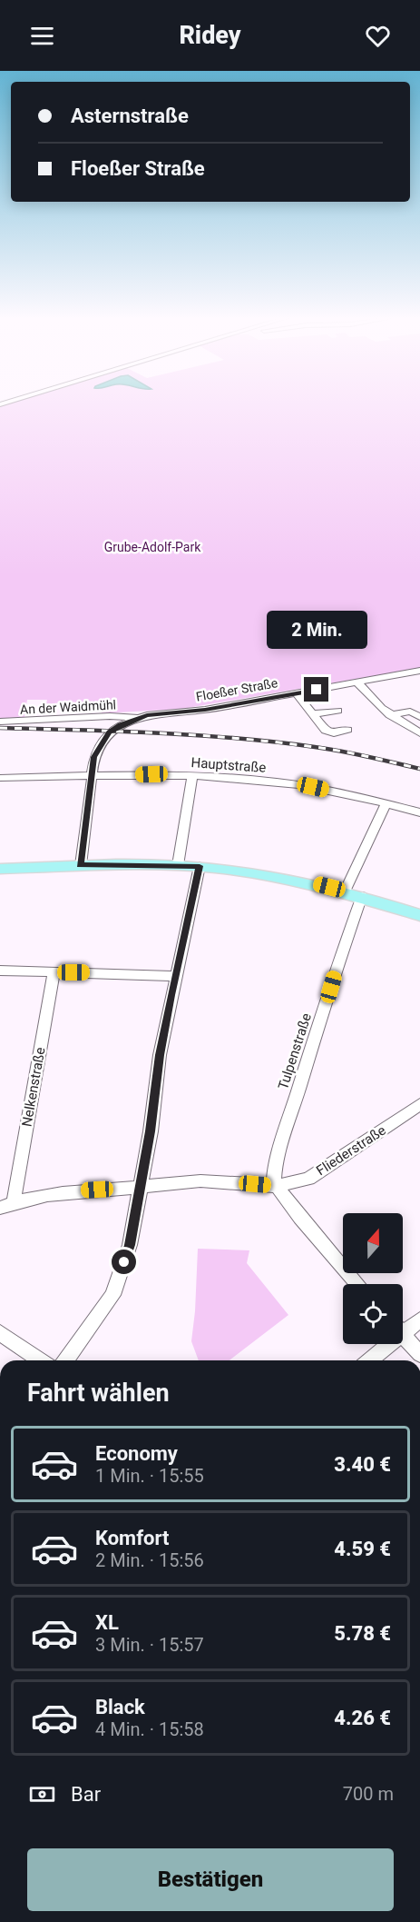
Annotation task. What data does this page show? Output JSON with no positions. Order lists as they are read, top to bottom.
{
  "streets": {
    "street": [
      "Floeßer Straße",
      "An der Waidmühl",
      "Hauptstraße",
      "Tulpenstraße",
      "Nelkenstraße",
      "Fliederstraße"
    ]
  },
  "crossings": [
    ["Floeßer Straße", "An der Waidmühl"],
    ["Floeßer Straße", "Hauptstraße"],
    ["Tulpenstraße", "Fliederstraße"],
    ["Nelkenstraße", "Fliederstraße"]
  ],
  "parks": ["Grube-Adolf-Park"],
  "north": "top",
  "page": {
    "header": "Ridey",
    "banner": ["Asternstraße", "Floeßer Straße"],
    "bubble": "2 Min.",
    "heading": "Fahrt wählen",
    "list": [
      {
        "name": "Economy",
        "note": "1 Min. · 15:55",
        "value": "3.40 €"
      },
      {
        "name": "Komfort",
        "note": "2 Min. · 15:56",
        "value": "4.59 €"
      },
      {
        "name": "XL",
        "note": "3 Min. · 15:57",
        "value": "5.78 €"
      },
      {
        "name": "Black",
        "note": "4 Min. · 15:58",
        "value": "4.26 €"
      }
    ],
    "pay": ["Bar", "700 m"],
    "buttons": "Bestätigen"
  }
}
